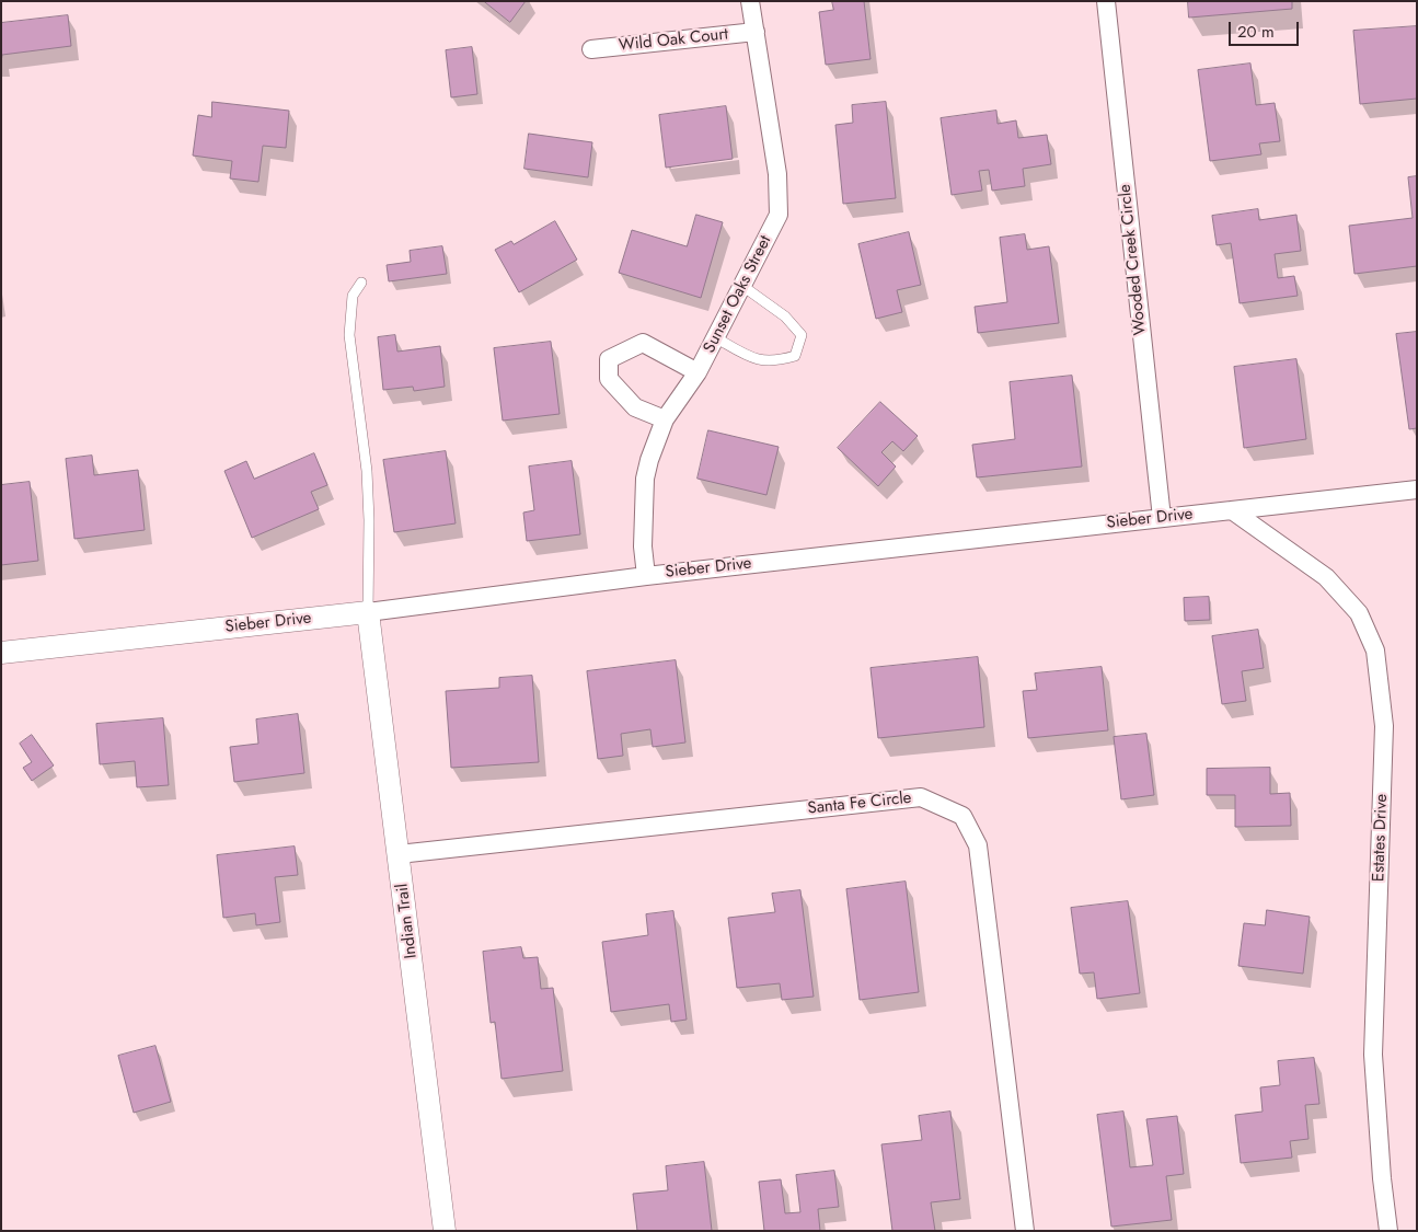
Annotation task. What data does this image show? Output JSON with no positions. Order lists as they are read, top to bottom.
{
  "streets": {
    "street": [
      "Wild Oak Court",
      "Wooded Creek Circle",
      "Sunset Oaks Street",
      "Sieber Drive",
      "Santa Fe Circle",
      "Estates Drive",
      "Indian Trail"
    ]
  },
  "crossings": [
    ["Wild Oak Court", "Sunset Oaks Street"],
    ["Wooded Creek Circle", "Sieber Drive"],
    ["Sunset Oaks Street", "Sieber Drive"],
    ["Sieber Drive", "Estates Drive"],
    ["Sieber Drive", "Indian Trail"],
    ["Santa Fe Circle", "Indian Trail"]
  ],
  "scale_bar": "20 m"
}
